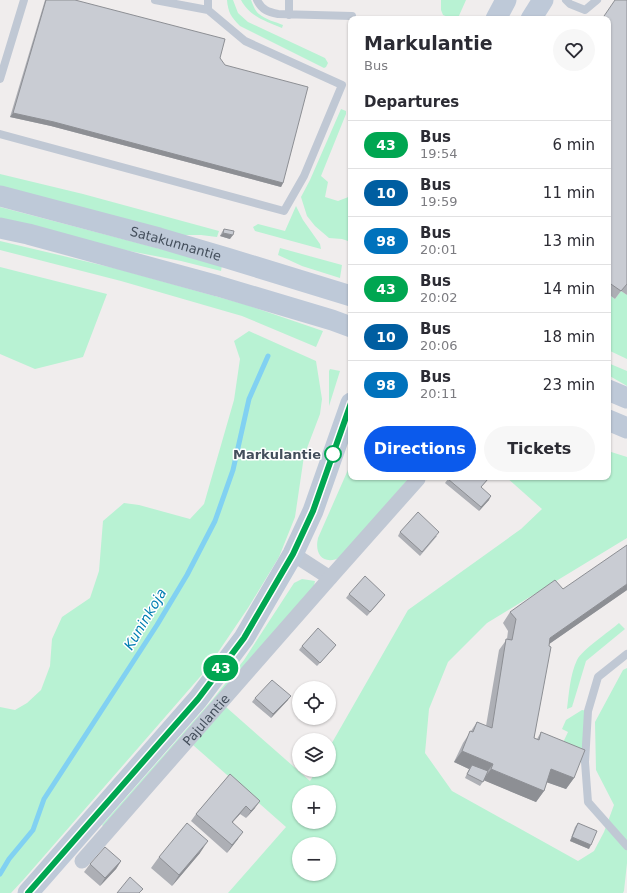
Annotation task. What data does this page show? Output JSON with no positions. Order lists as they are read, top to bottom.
{
  "streets": {
    "main road": ["Satakunnantie"],
    "street": ["Pajulantie"]
  },
  "water": ["Kuninkoja"],
  "places": ["Markulantie"],
  "lines": ["bus line 43"],
  "page": {
    "on_map": "43",
    "heading": [
      ["Markulantie", "Bus"],
      "Departures"
    ],
    "list": [
      {
        "mark": "43",
        "name": "Bus",
        "note": "19:54",
        "value": "6 min"
      },
      {
        "mark": "10",
        "name": "Bus",
        "note": "19:59",
        "value": "11 min"
      },
      {
        "mark": "98",
        "name": "Bus",
        "note": "20:01",
        "value": "13 min"
      },
      {
        "mark": "43",
        "name": "Bus",
        "note": "20:02",
        "value": "14 min"
      },
      {
        "mark": "10",
        "name": "Bus",
        "note": "20:06",
        "value": "18 min"
      },
      {
        "mark": "98",
        "name": "Bus",
        "note": "20:11",
        "value": "23 min"
      }
    ],
    "buttons": ["Directions", "Tickets"],
    "map_buttons": ["+", "−"]
  }
}
